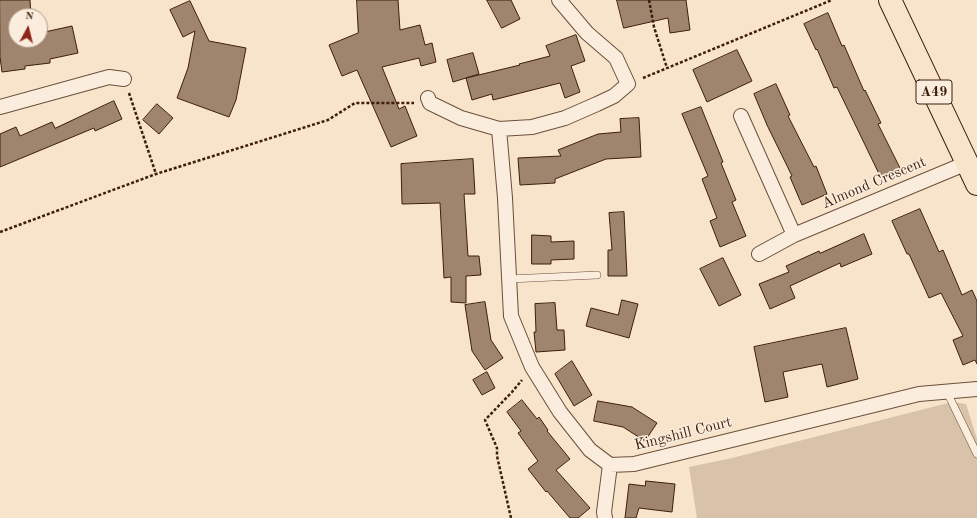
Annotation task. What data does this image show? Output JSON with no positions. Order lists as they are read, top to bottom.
{
  "streets": {
    "highway": ["A49"],
    "street": ["Almond Crescent", "Kingshill Court"]
  },
  "crossings": [
    ["A49", "Almond Crescent"]
  ],
  "north": "top"
}
